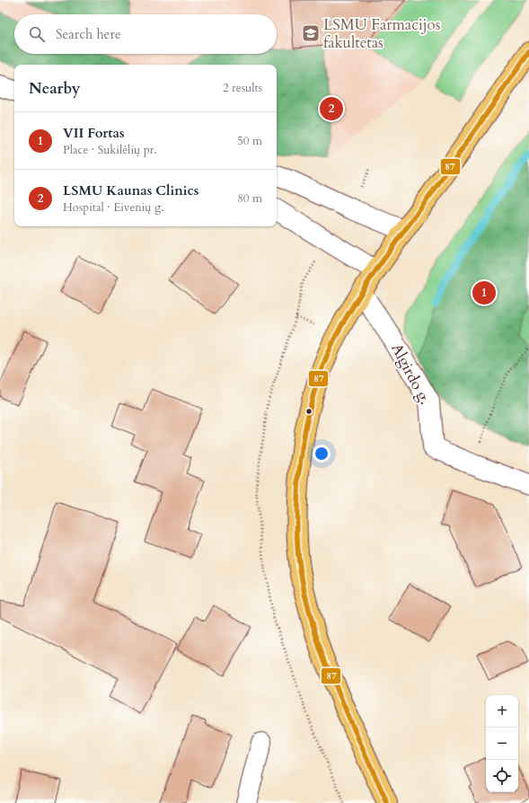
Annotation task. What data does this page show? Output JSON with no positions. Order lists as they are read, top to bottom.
{
  "streets": {
    "street": ["Algirdo g."]
  },
  "places": {
    "school or university": ["LSMU Farmacijos fakultetas"]
  },
  "lines": ["transit line 87"],
  "page": {
    "search": "Search here",
    "heading": ["Nearby", "2 results"],
    "pins": ["2", "1"],
    "list": [
      {
        "mark": "1",
        "name": "VII Fortas",
        "note": "Place · Sukilėlių pr.",
        "value": "50 m"
      },
      {
        "mark": "2",
        "name": "LSMU Kaunas Clinics",
        "note": "Hospital · Eivenių g.",
        "value": "80 m"
      }
    ],
    "map_buttons": ["+", "−"]
  }
}
